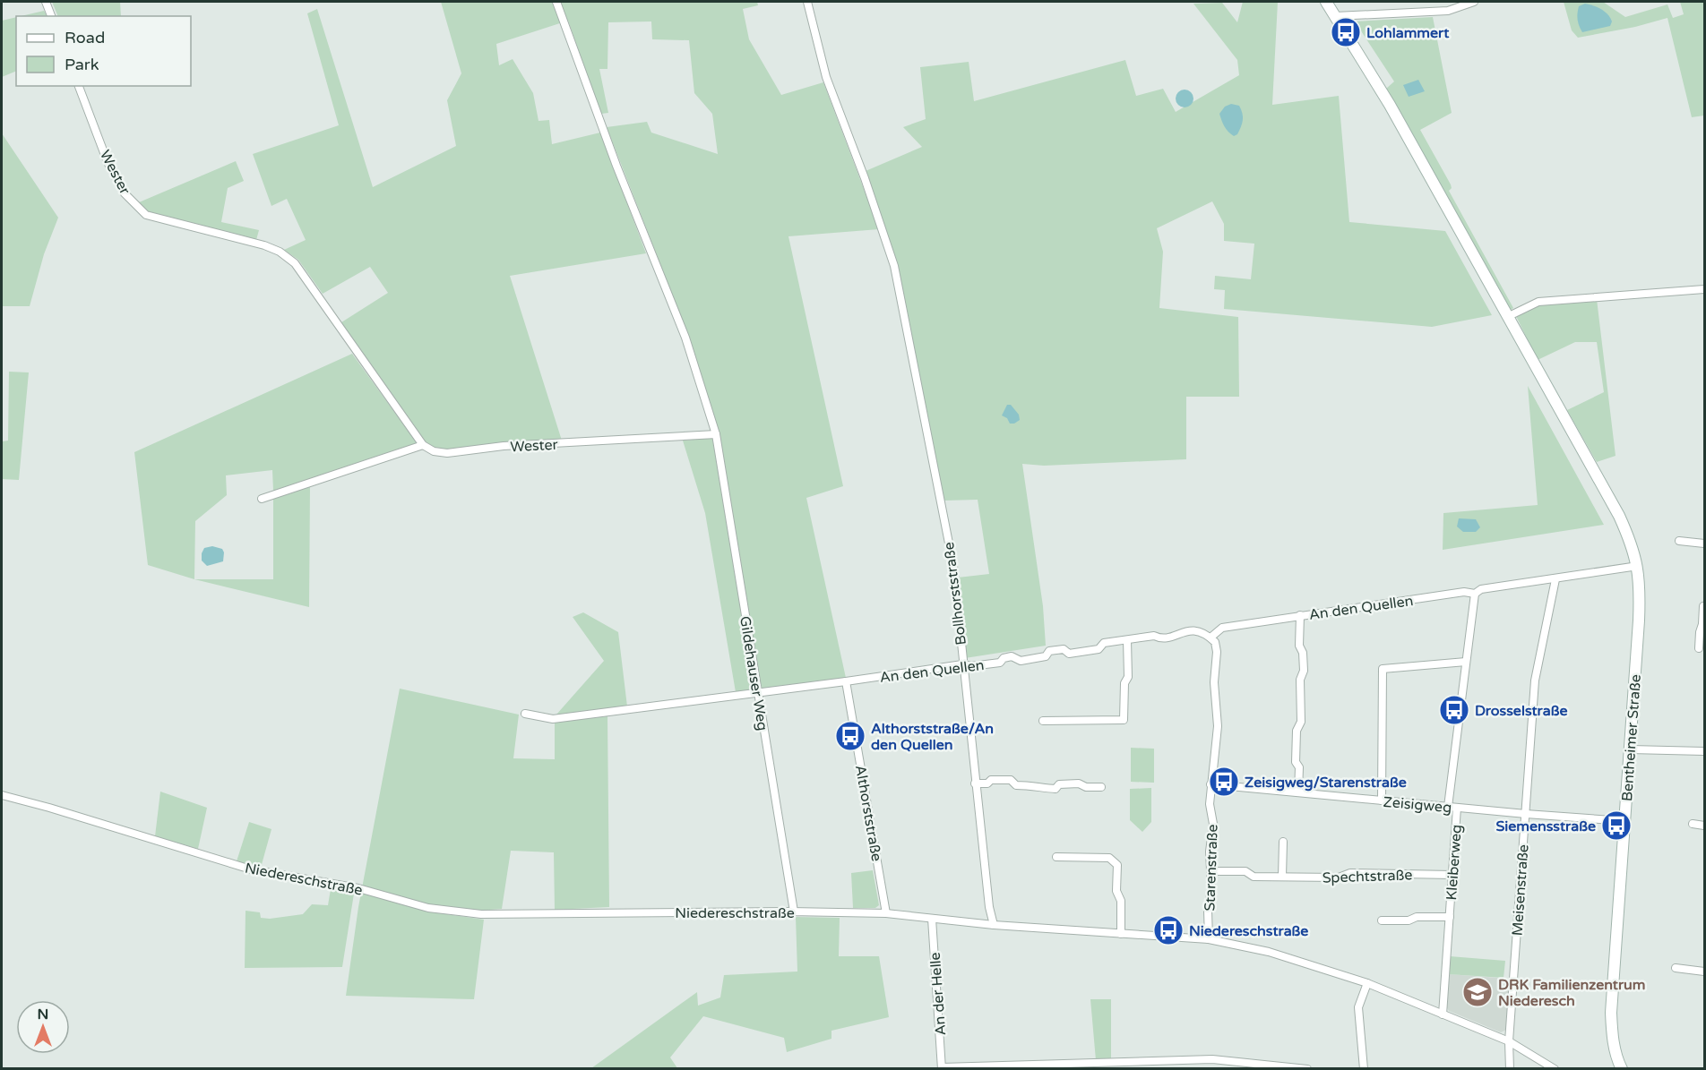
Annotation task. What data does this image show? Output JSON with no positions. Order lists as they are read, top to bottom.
{
  "streets": {
    "main road": ["Bentheimer Straße"],
    "street": [
      "Wester",
      "Bollhorststraße",
      "An den Quellen",
      "Gildehauser Weg",
      "Zeisigweg",
      "Althorststraße",
      "Kleiberweg",
      "Starenstraße",
      "Spechtstraße",
      "Niedereschstraße",
      "Meisenstraße",
      "An der Helle"
    ]
  },
  "crossings": [
    ["Wester", "Gildehauser Weg"],
    ["Bollhorststraße", "An den Quellen"],
    ["Bollhorststraße", "Niedereschstraße"],
    ["An den Quellen", "Gildehauser Weg"],
    ["An den Quellen", "Bentheimer Straße"],
    ["An den Quellen", "Althorststraße"],
    ["An den Quellen", "Starenstraße"],
    ["An den Quellen", "Meisenstraße"],
    ["Gildehauser Weg", "Niedereschstraße"],
    ["Bentheimer Straße", "Zeisigweg"],
    ["Zeisigweg", "Kleiberweg"],
    ["Zeisigweg", "Starenstraße"],
    ["Zeisigweg", "Meisenstraße"],
    ["Althorststraße", "Niedereschstraße"],
    ["Kleiberweg", "Spechtstraße"],
    ["Kleiberweg", "Niedereschstraße"],
    ["Starenstraße", "Spechtstraße"],
    ["Starenstraße", "Niedereschstraße"],
    ["Niedereschstraße", "Meisenstraße"],
    ["Niedereschstraße", "An der Helle"]
  ],
  "places": {
    "bus stop": [
      "Lohlammert",
      "Drosselstraße",
      "Althorststraße/An den Quellen",
      "Zeisigweg/Starenstraße",
      "Siemensstraße",
      "Niedereschstraße"
    ],
    "school or university": ["DRK Familienzentrum Niederesch"]
  },
  "legend": ["Road", "Park"],
  "north": "top"
}
